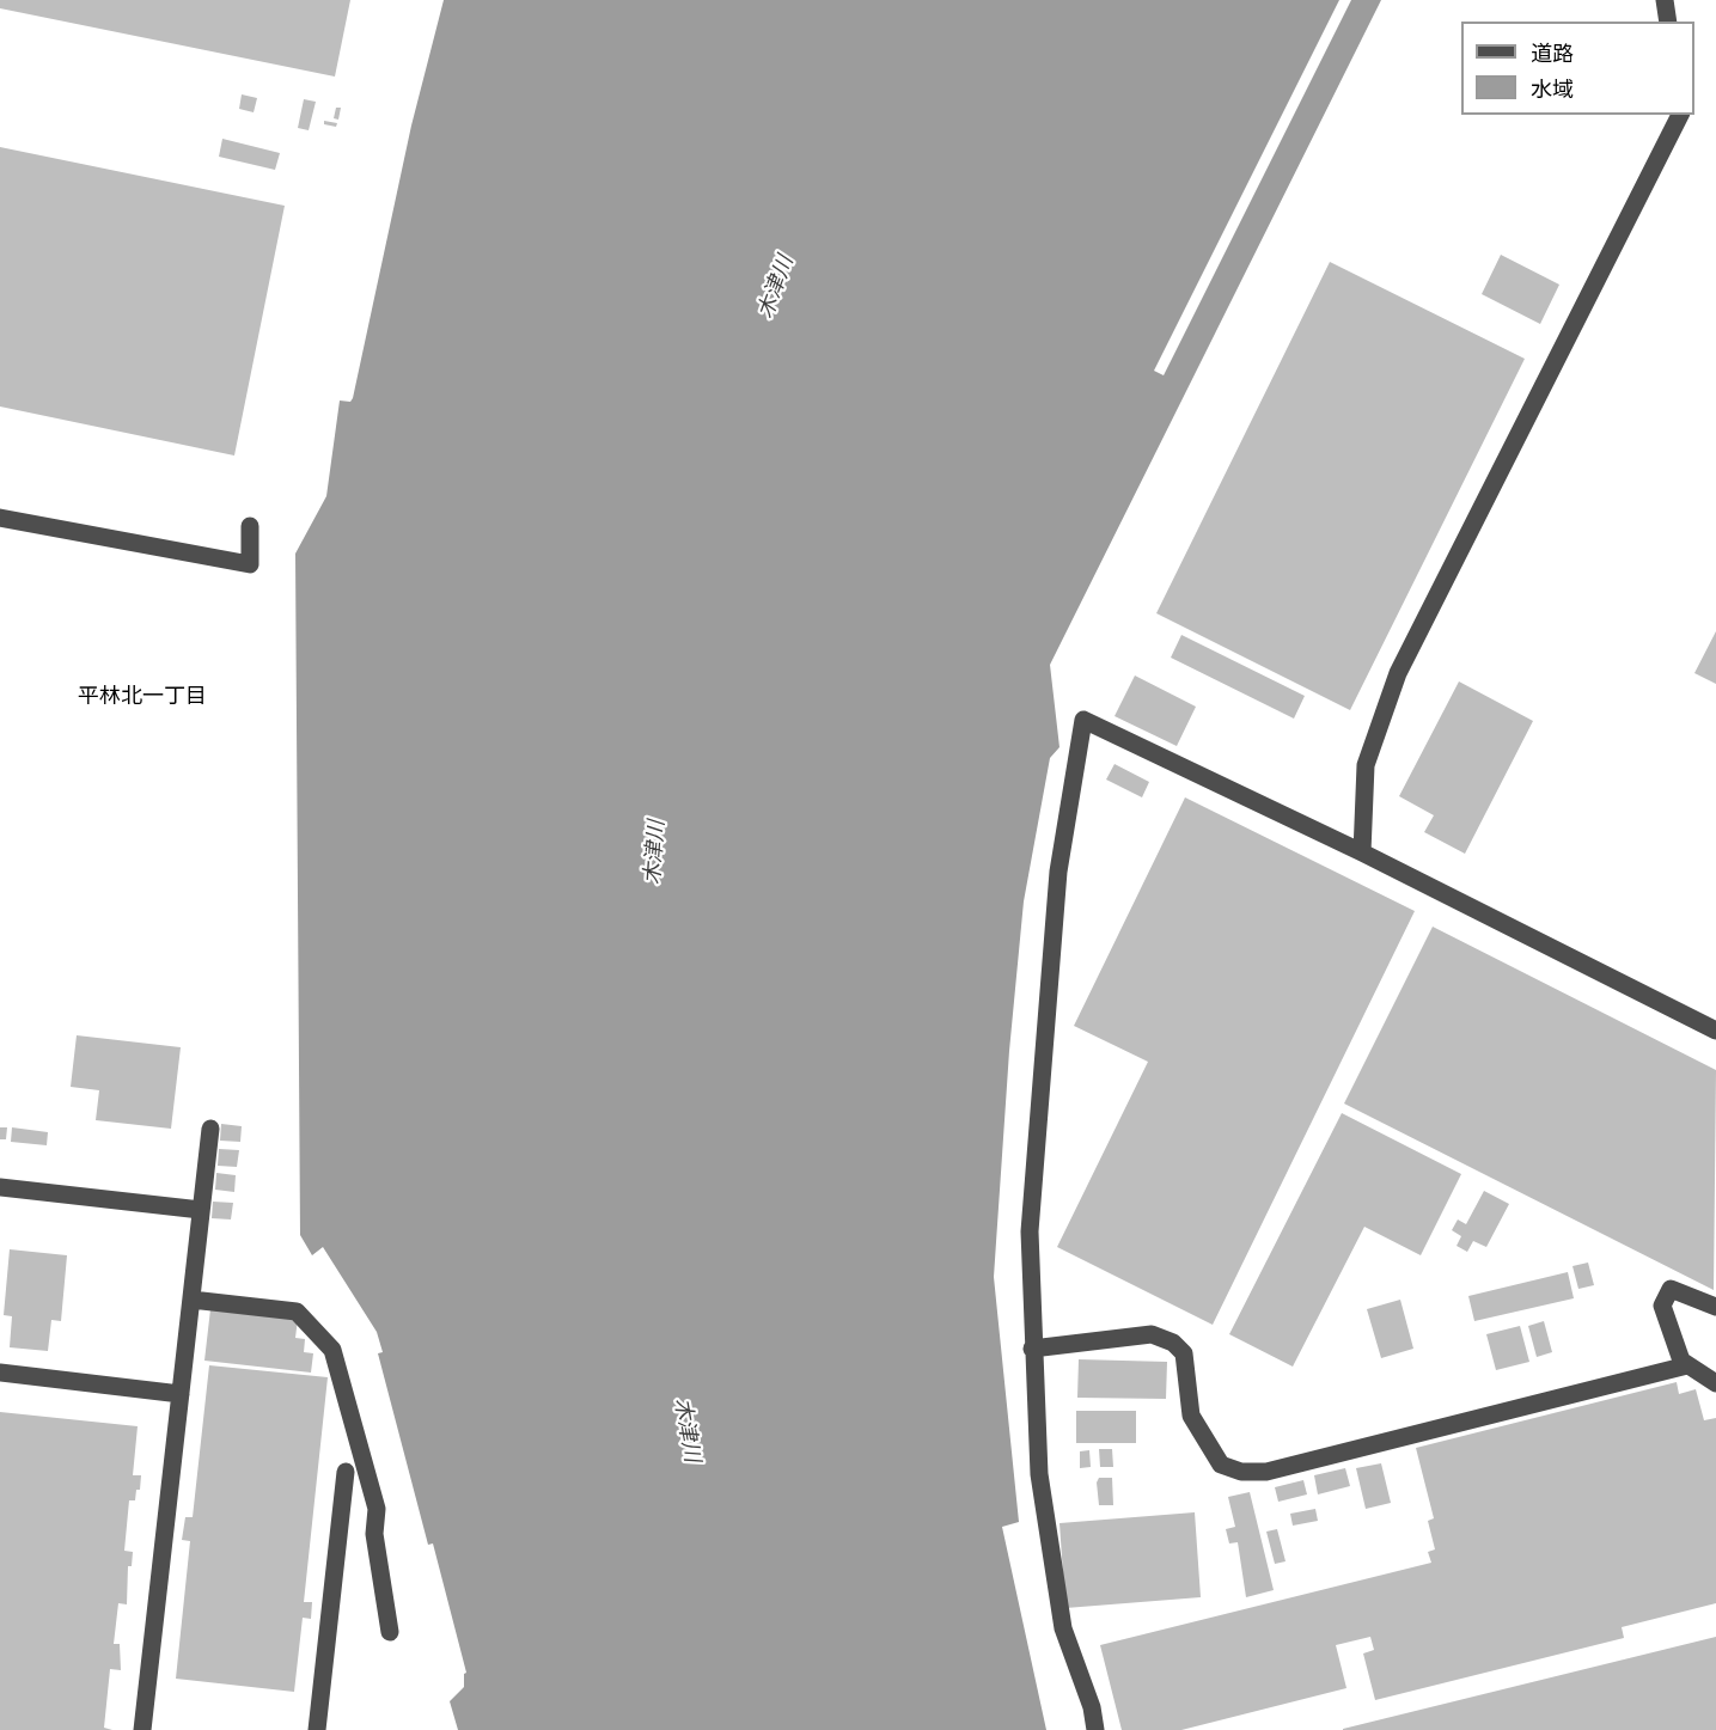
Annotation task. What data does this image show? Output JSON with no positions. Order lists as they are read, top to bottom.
{
  "districts": ["平林北一丁目"],
  "water": ["木津川"],
  "legend": ["道路", "水域"]
}
